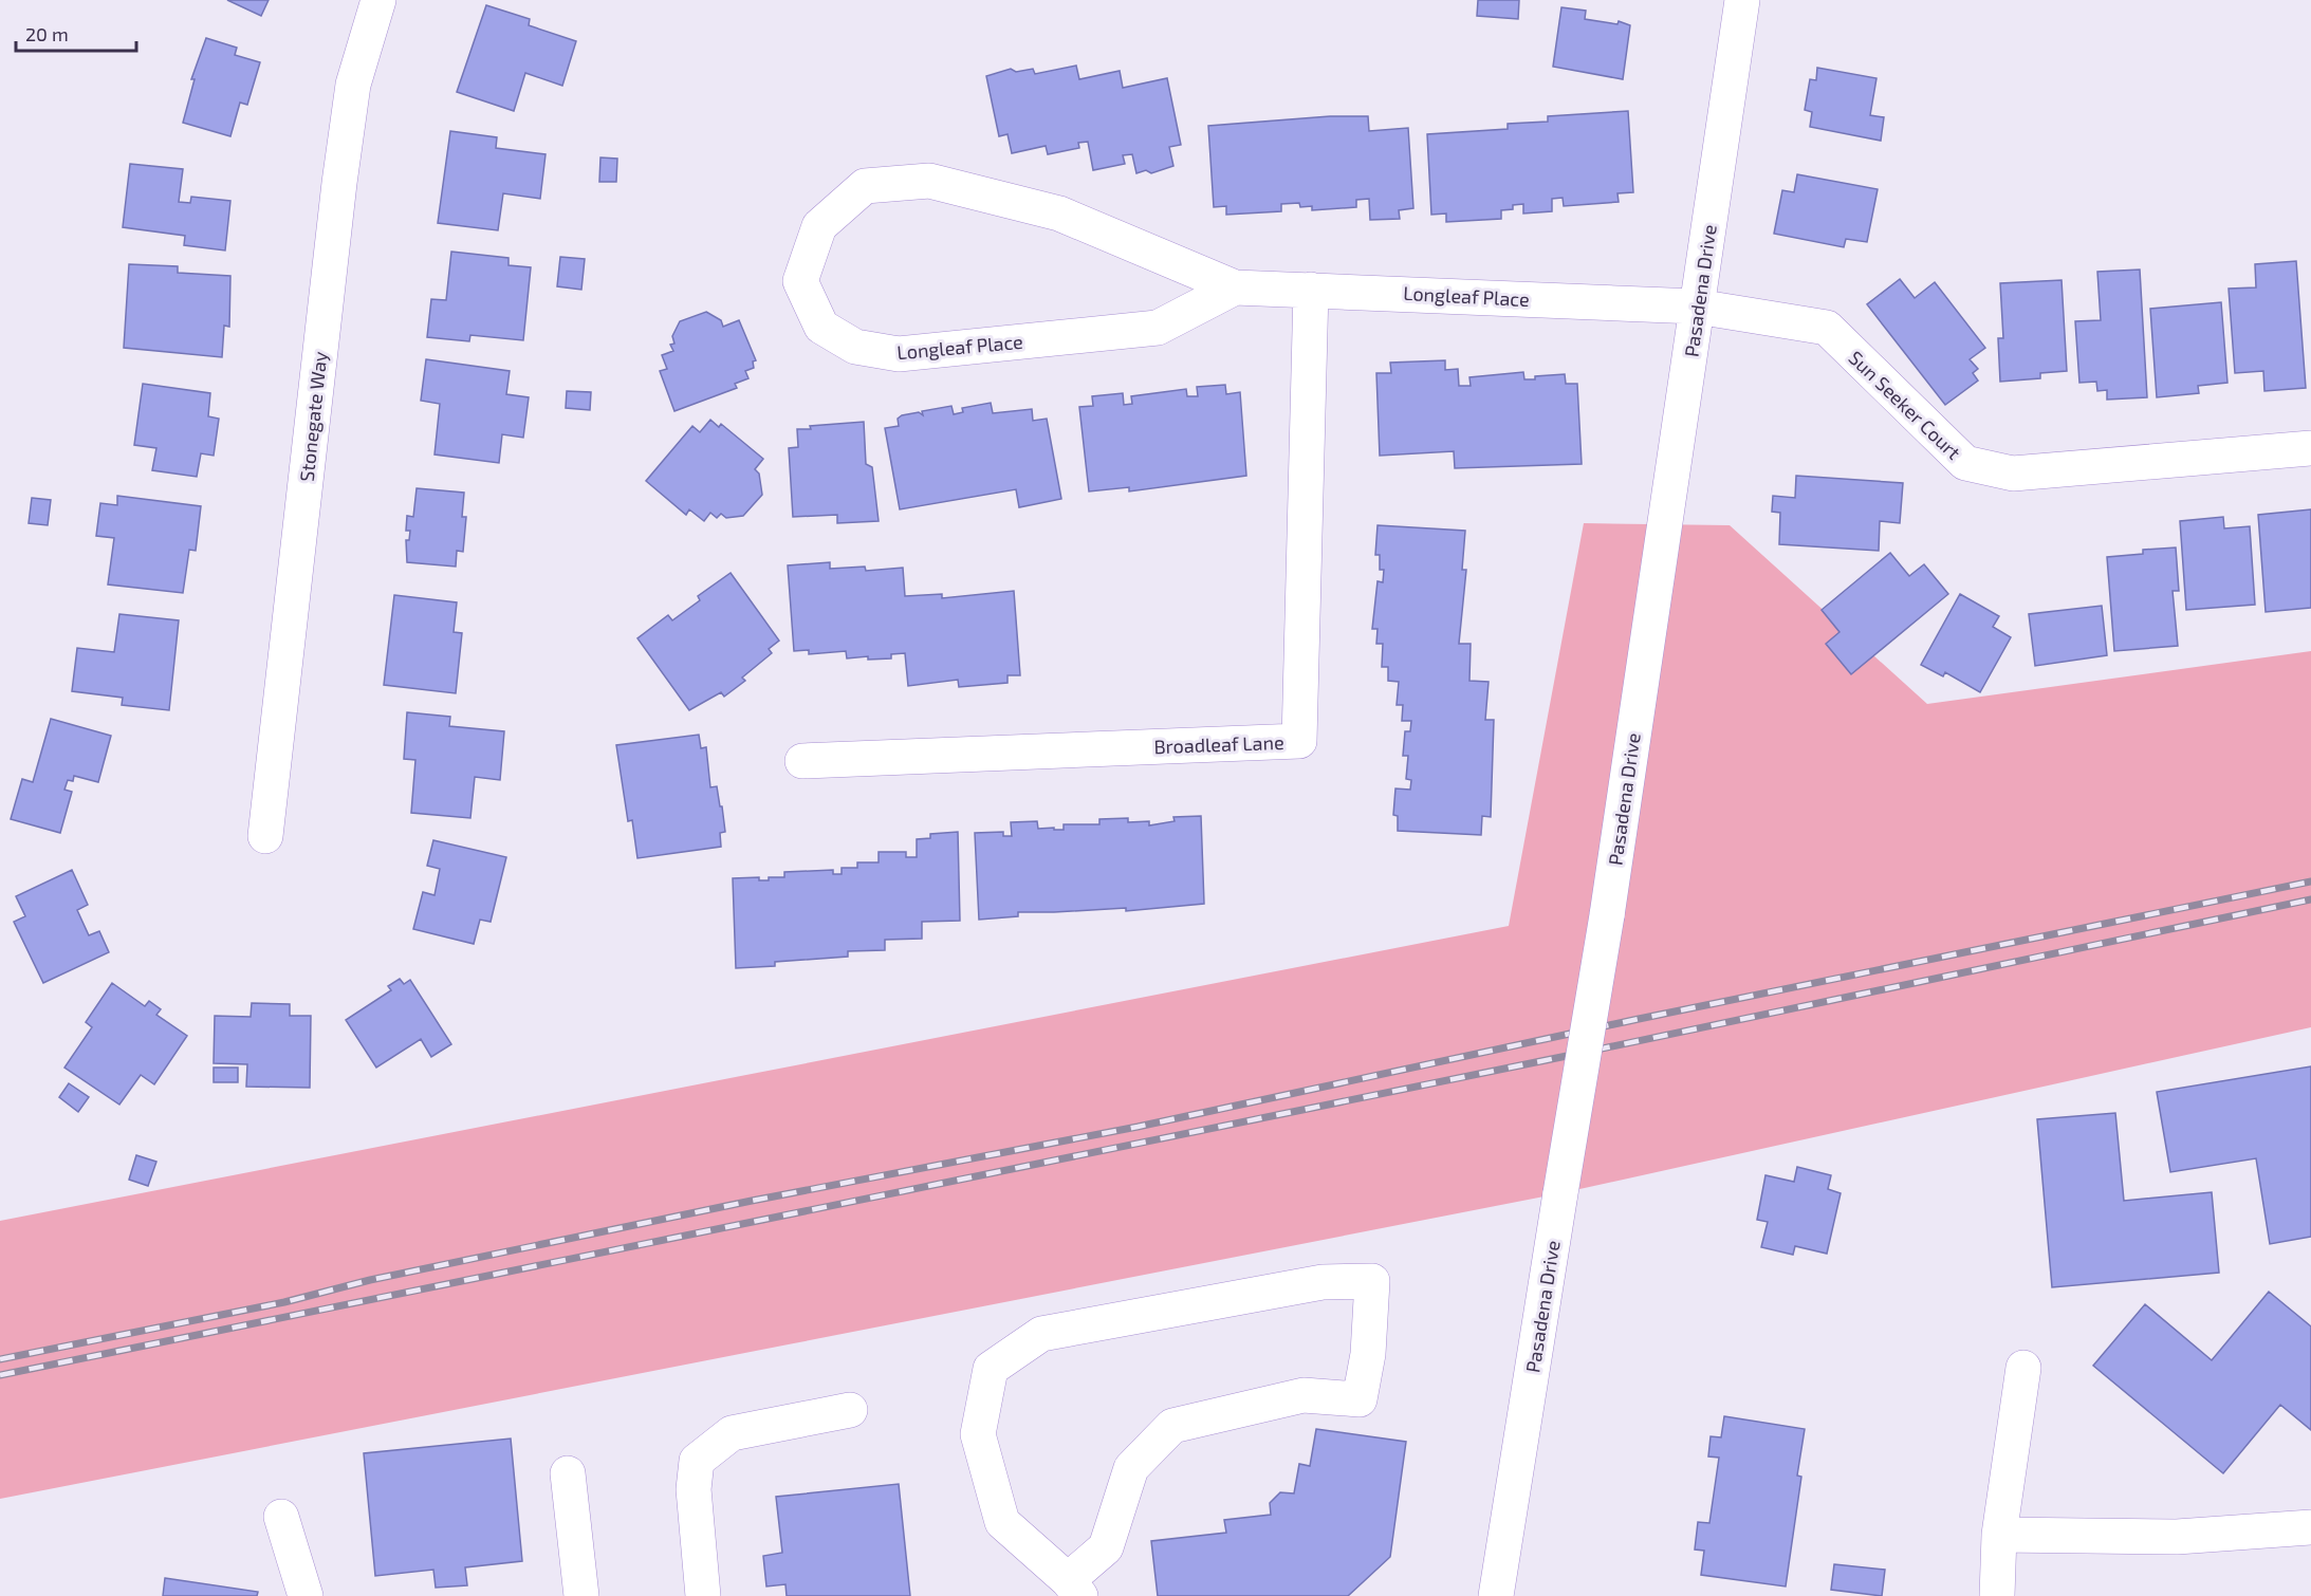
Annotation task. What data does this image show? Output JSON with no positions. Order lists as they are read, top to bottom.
{
  "streets": {
    "street": [
      "Pasadena Drive",
      "Longleaf Place",
      "Sun Seeker Court",
      "Stonegate Way",
      "Broadleaf Lane"
    ]
  },
  "crossings": [
    ["Pasadena Drive", "Longleaf Place"],
    ["Pasadena Drive", "Sun Seeker Court"],
    ["Longleaf Place", "Sun Seeker Court"],
    ["Longleaf Place", "Broadleaf Lane"]
  ],
  "scale_bar": "20 m"
}
